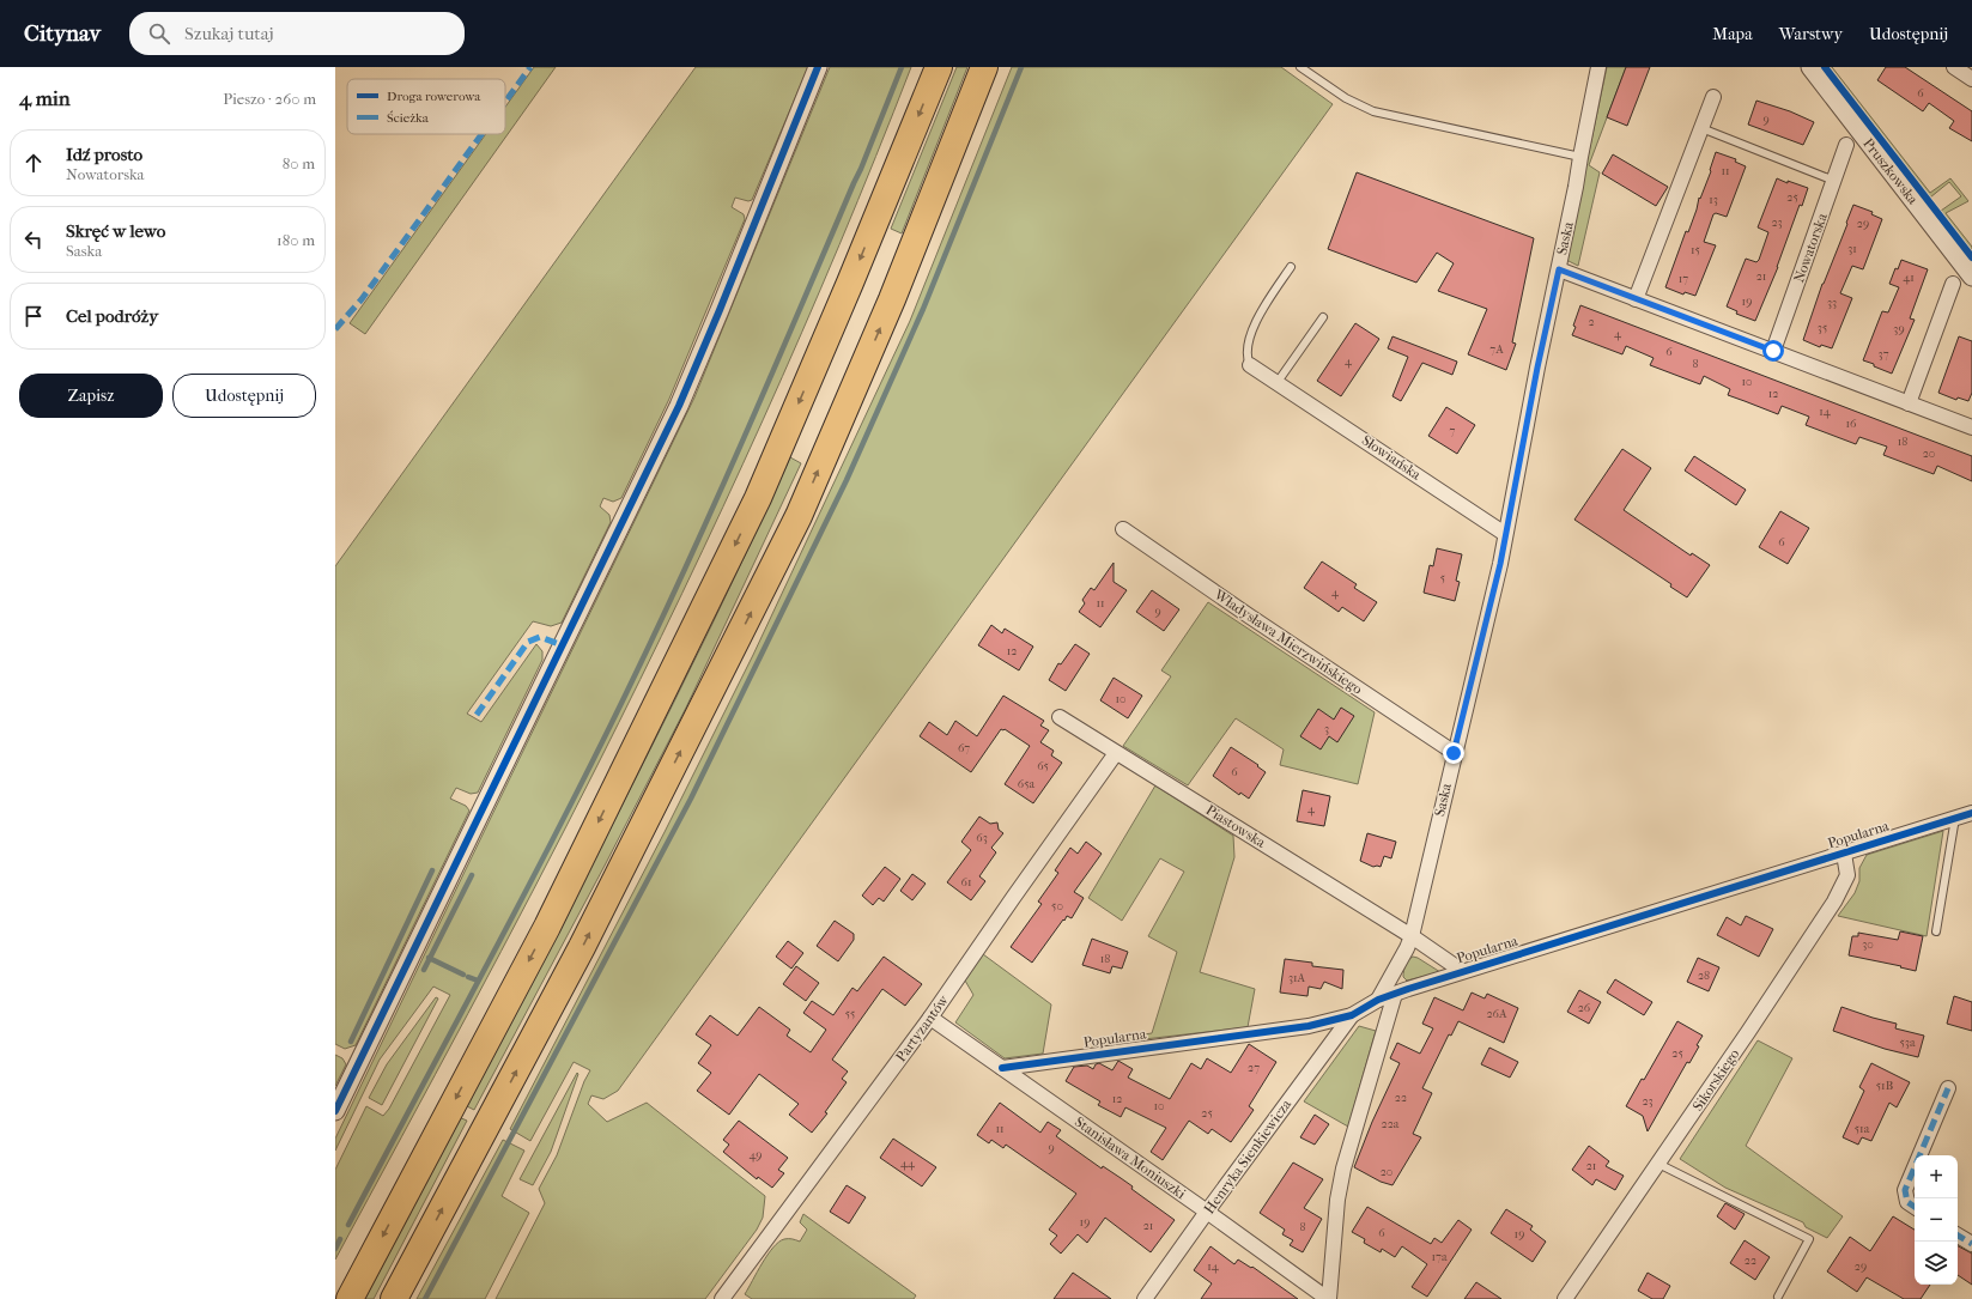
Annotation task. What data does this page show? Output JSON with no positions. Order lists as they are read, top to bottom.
{
  "streets": {
    "street": [
      "Pruszkowska",
      "Saska",
      "Nowatorska",
      "Słowiańska",
      "Władysława Mierzwińskiego",
      "Piastowska",
      "Popularna",
      "Partyzantów",
      "Sikorskiego",
      "Henryka Sienkiewicza",
      "Stanisława Moniuszki"
    ]
  },
  "crossings": [
    ["Saska", "Słowiańska"],
    ["Saska", "Władysława Mierzwińskiego"],
    ["Saska", "Piastowska"],
    ["Saska", "Popularna"],
    ["Piastowska", "Popularna"],
    ["Piastowska", "Partyzantów"],
    ["Popularna", "Sikorskiego"],
    ["Popularna", "Henryka Sienkiewicza"],
    ["Popularna", "Stanisława Moniuszki"],
    ["Partyzantów", "Stanisława Moniuszki"],
    ["Henryka Sienkiewicza", "Stanisława Moniuszki"]
  ],
  "house_numbers": [
    "6",
    "9",
    "11",
    "25",
    "13",
    "23",
    "29",
    "31",
    "15",
    "21",
    "41",
    "17",
    "19",
    "33",
    "2",
    "35",
    "39",
    "4",
    "7A",
    "6",
    "37",
    "4",
    "8",
    "10",
    "12",
    "14",
    "16",
    "7",
    "18",
    "20",
    "6",
    "5",
    "4",
    "11",
    "9",
    "12",
    "10",
    "3",
    "67",
    "65",
    "6",
    "65a",
    "4",
    "63",
    "61",
    "50",
    "30",
    "18",
    "28",
    "31A",
    "26",
    "55",
    "26A",
    "53a",
    "25",
    "27",
    "51B",
    "22",
    "12",
    "23",
    "10",
    "25",
    "22a",
    "11",
    "51a",
    "9",
    "49",
    "44",
    "21",
    "20",
    "19",
    "21",
    "8",
    "6",
    "19",
    "17a",
    "22",
    "14",
    "29"
  ],
  "legend": ["Droga rowerowa", "Ścieżka"],
  "page": {
    "header": "Citynav",
    "search": "Szukaj tutaj",
    "nav": ["Mapa", "Warstwy", "Udostępnij"],
    "heading": ["4 min", "Pieszo · 260 m"],
    "list": [
      ["Idź prosto", "Nowatorska", "80 m"],
      ["Skręć w lewo", "Saska", "180 m"],
      "Cel podróży"
    ],
    "buttons": ["Zapisz", "Udostępnij"],
    "map_buttons": ["+", "−"]
  }
}
